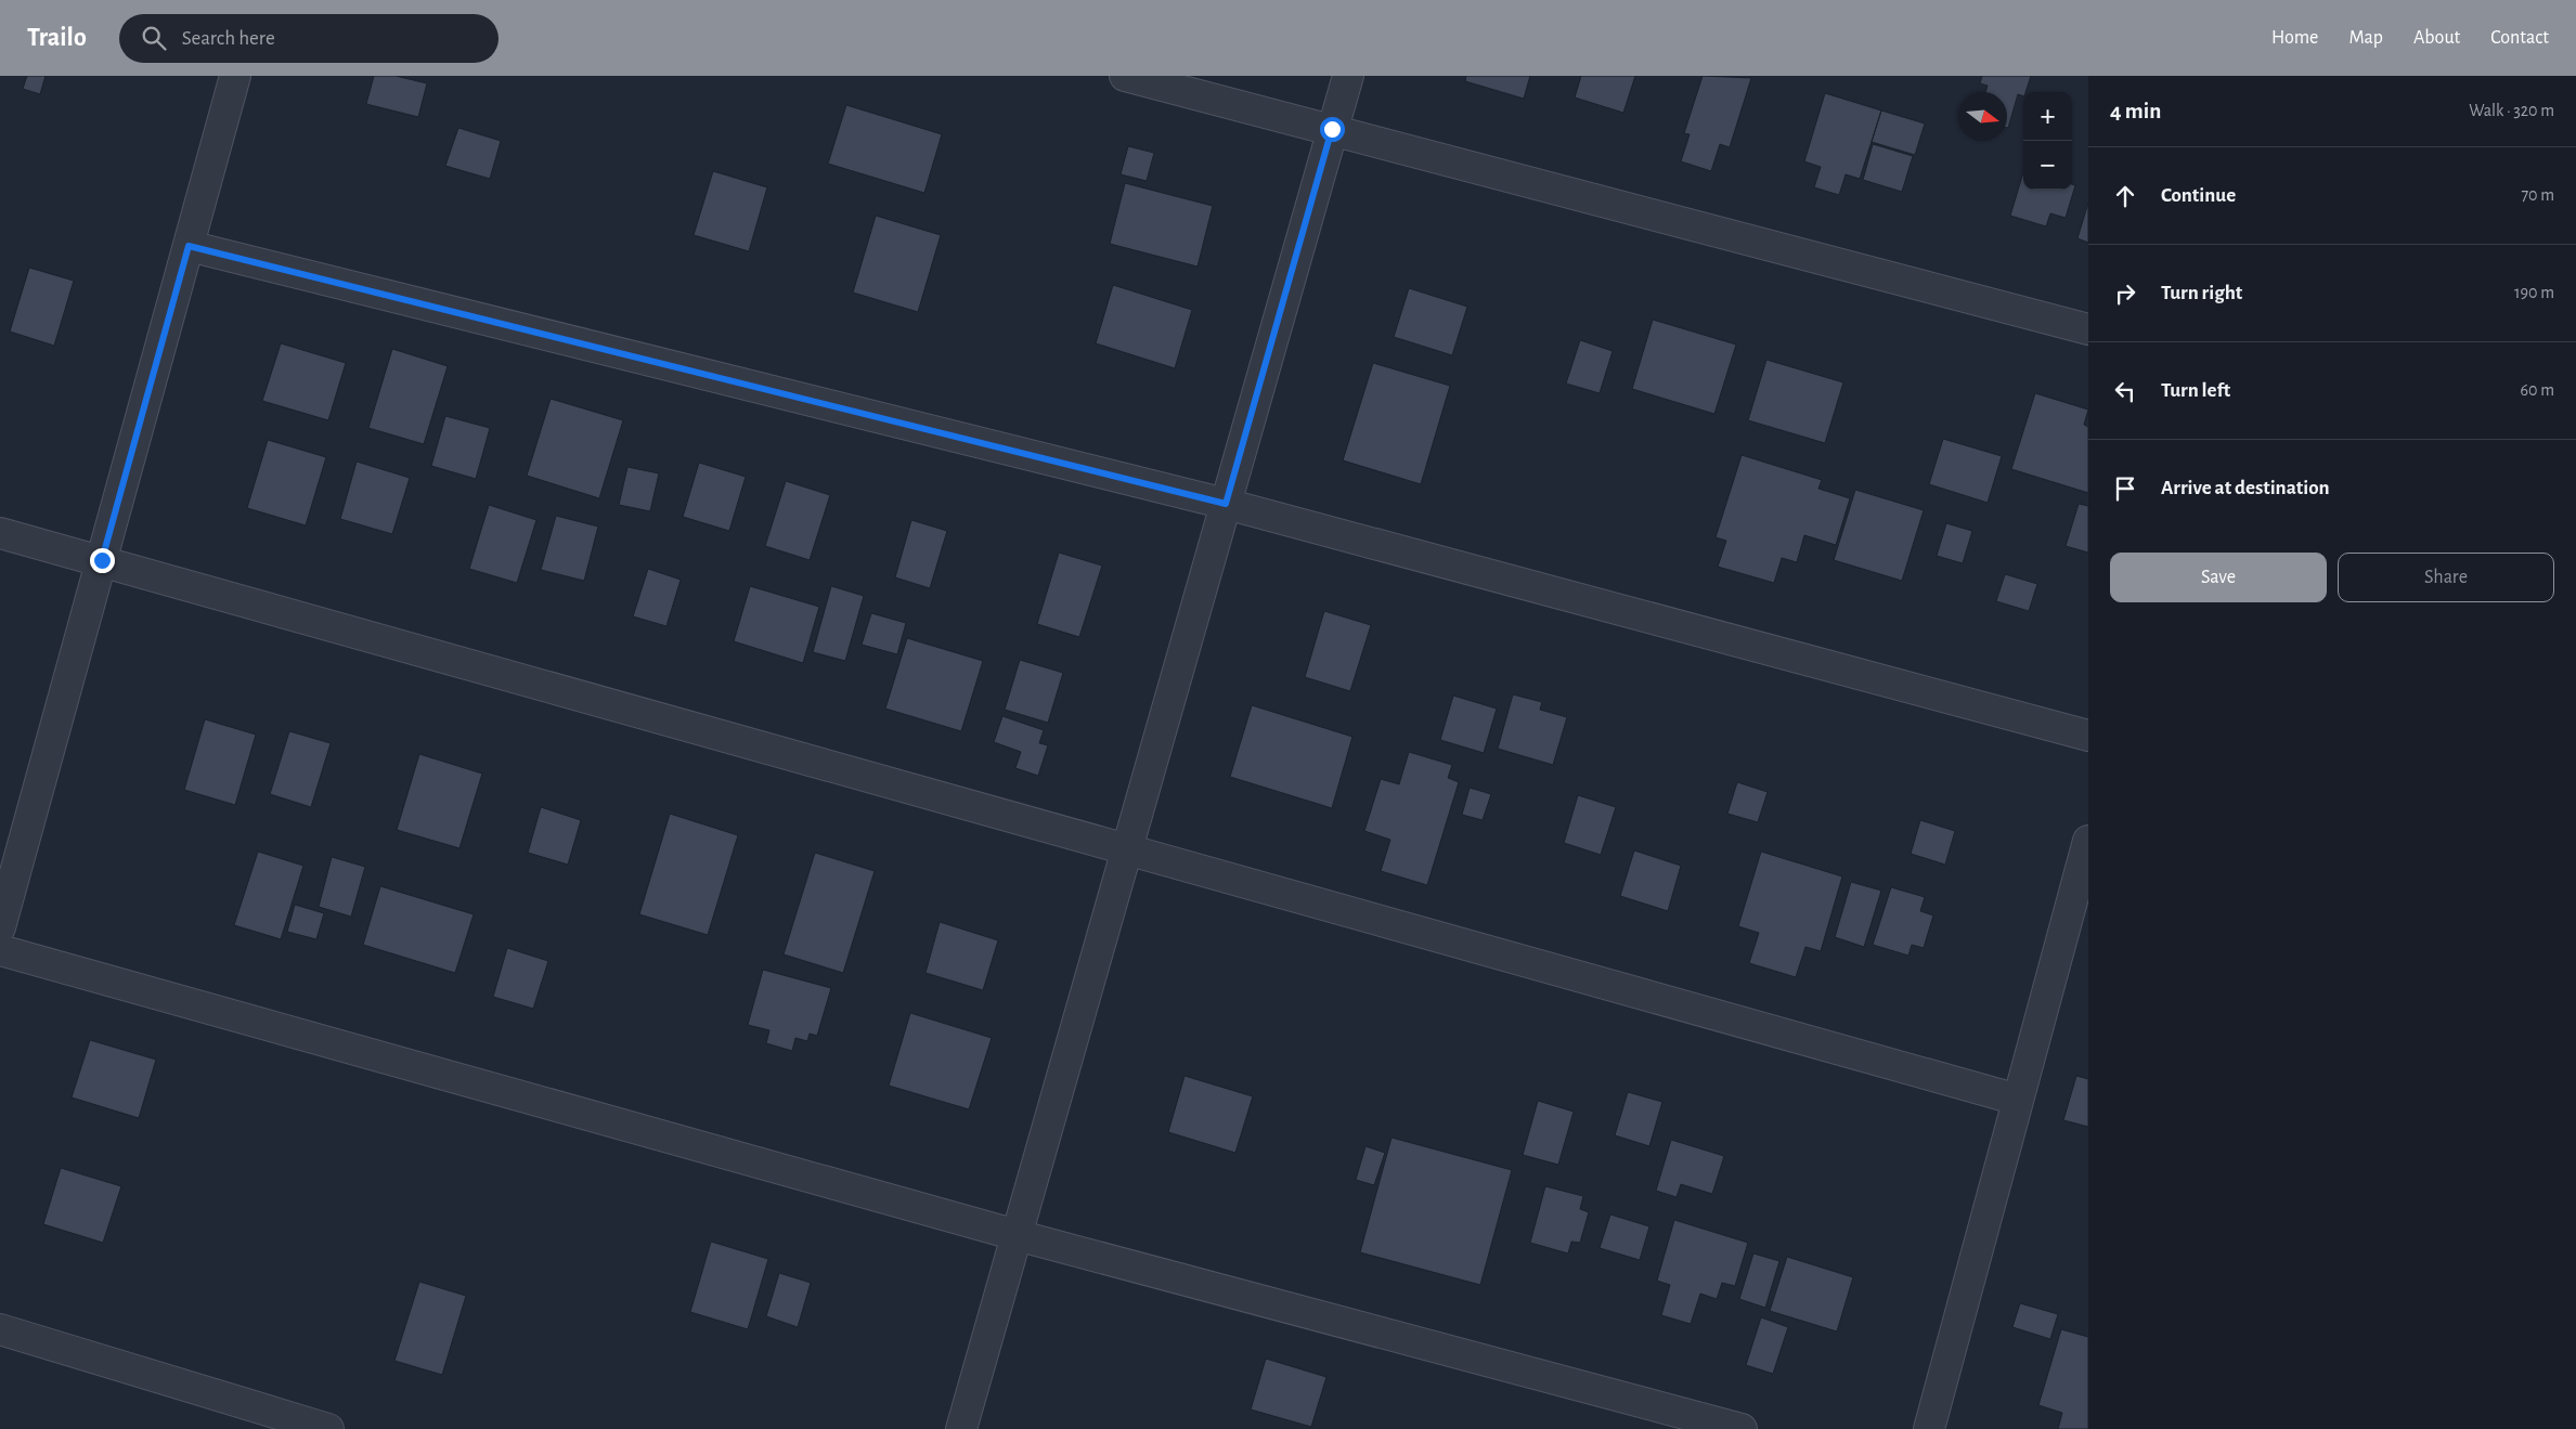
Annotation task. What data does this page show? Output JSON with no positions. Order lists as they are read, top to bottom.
{
  "north": "right",
  "page": {
    "header": "Trailo",
    "search": "Search here",
    "nav": [
      "Home",
      "Map",
      "About",
      "Contact"
    ],
    "heading": ["4 min", "Walk · 320 m"],
    "map_buttons": ["+", "−"],
    "list": [
      ["Continue", "70 m"],
      ["Turn right", "190 m"],
      ["Turn left", "60 m"],
      "Arrive at destination"
    ],
    "buttons": ["Save", "Share"]
  }
}
